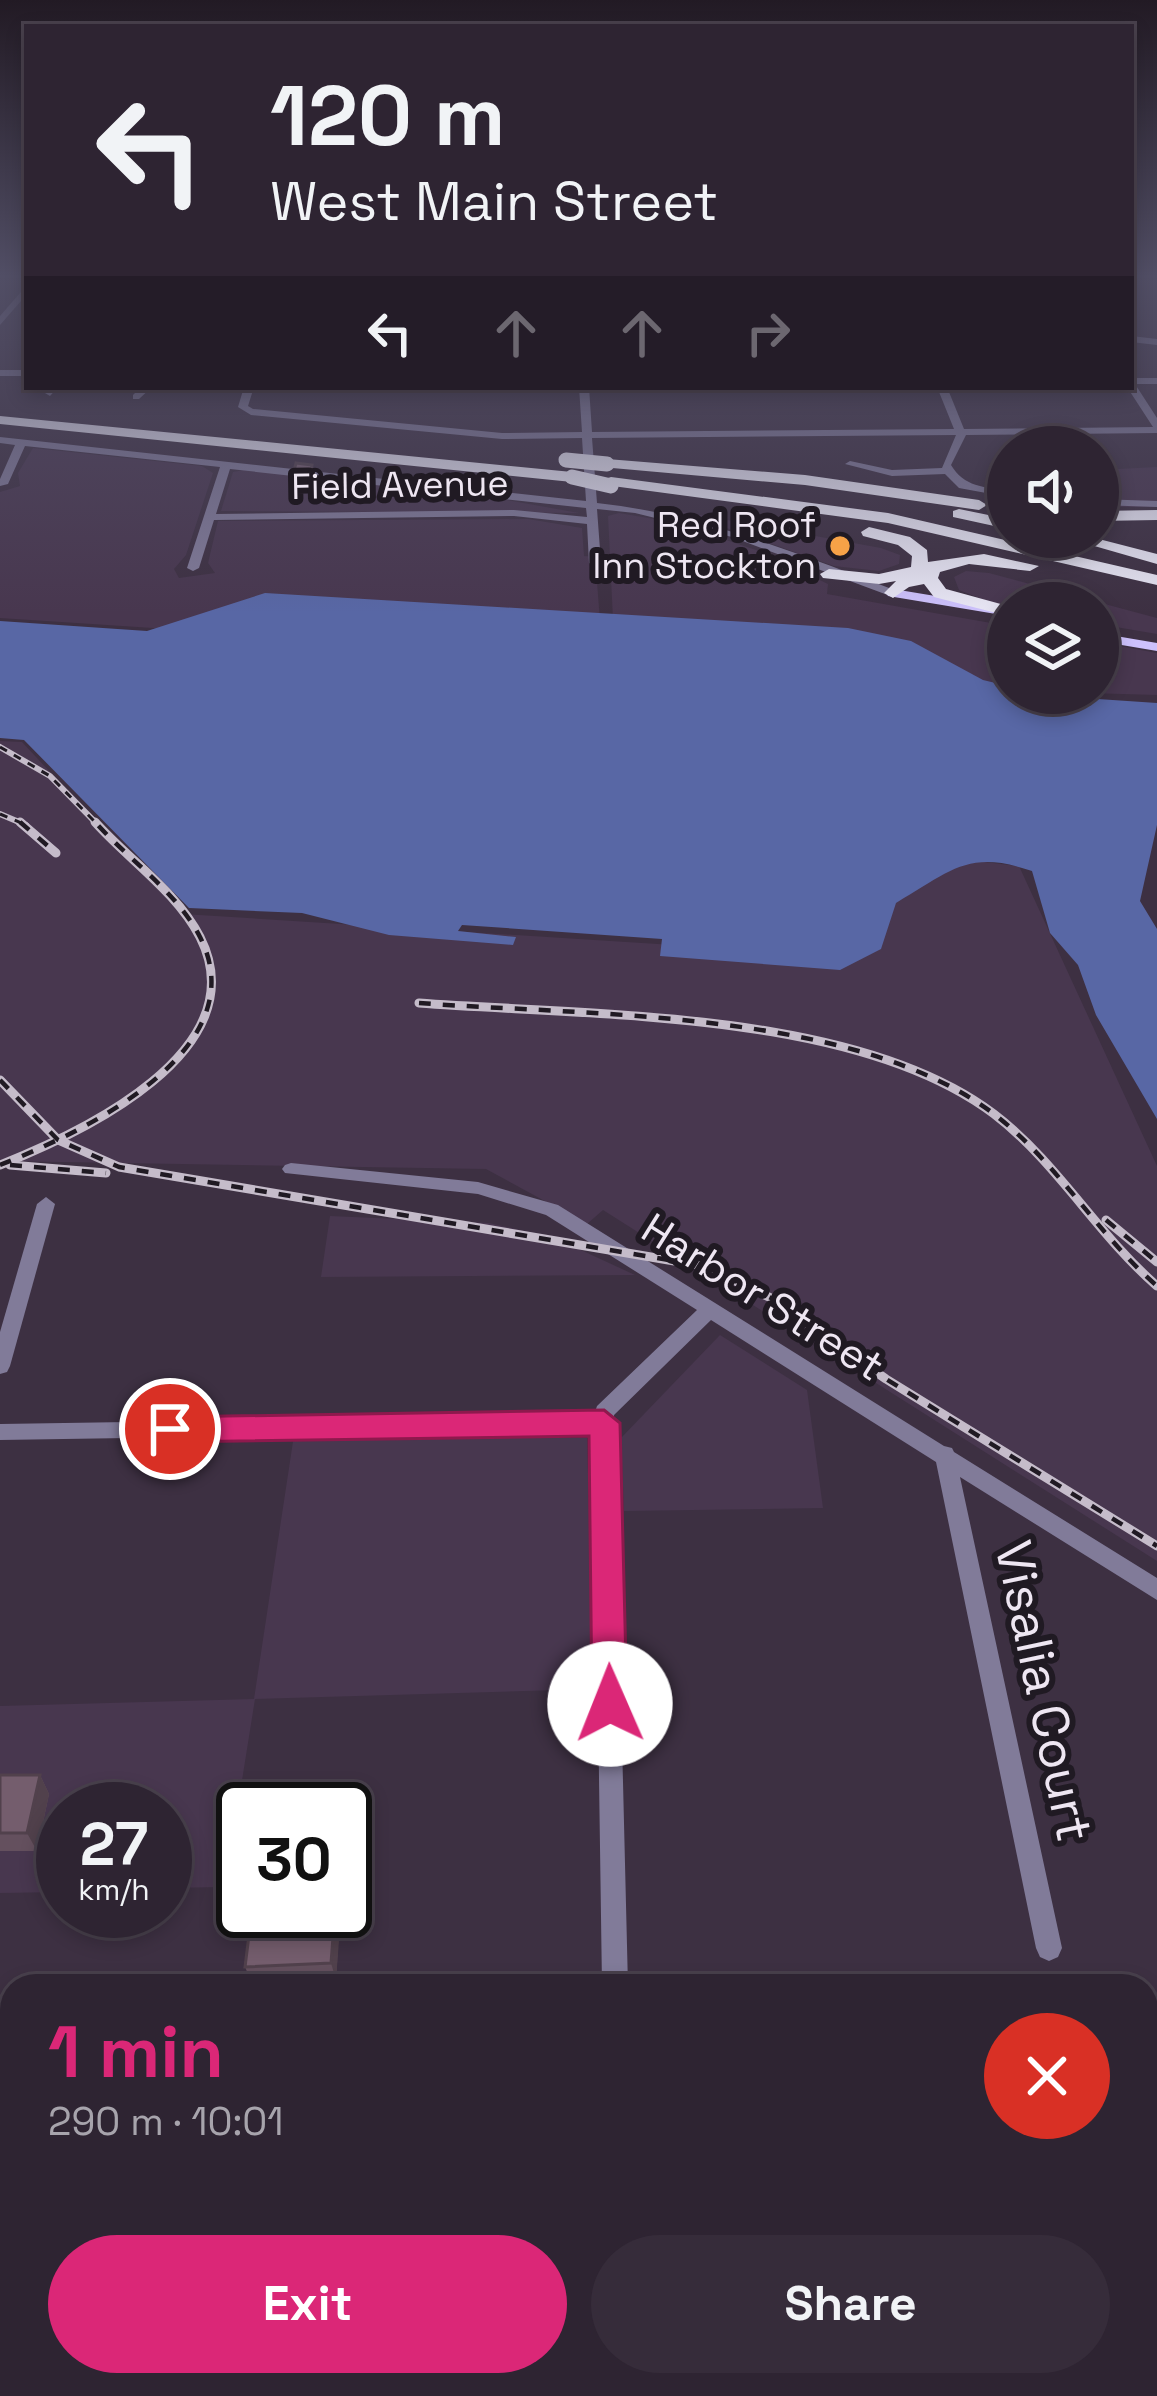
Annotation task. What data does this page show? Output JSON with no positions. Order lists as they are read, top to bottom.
{
  "streets": {
    "street": ["Field Avenue", "Harbor Street", "Visalia Court"]
  },
  "crossings": [
    ["Harbor Street", "Visalia Court"]
  ],
  "places": ["Red Roof Inn Stockton"],
  "page": {
    "turn": ["120 m", "West Main Street"],
    "speed": "27 km/h",
    "limit": "30",
    "heading": ["1 min", "290 m · 10:01"],
    "buttons": ["Exit", "Share"]
  }
}
